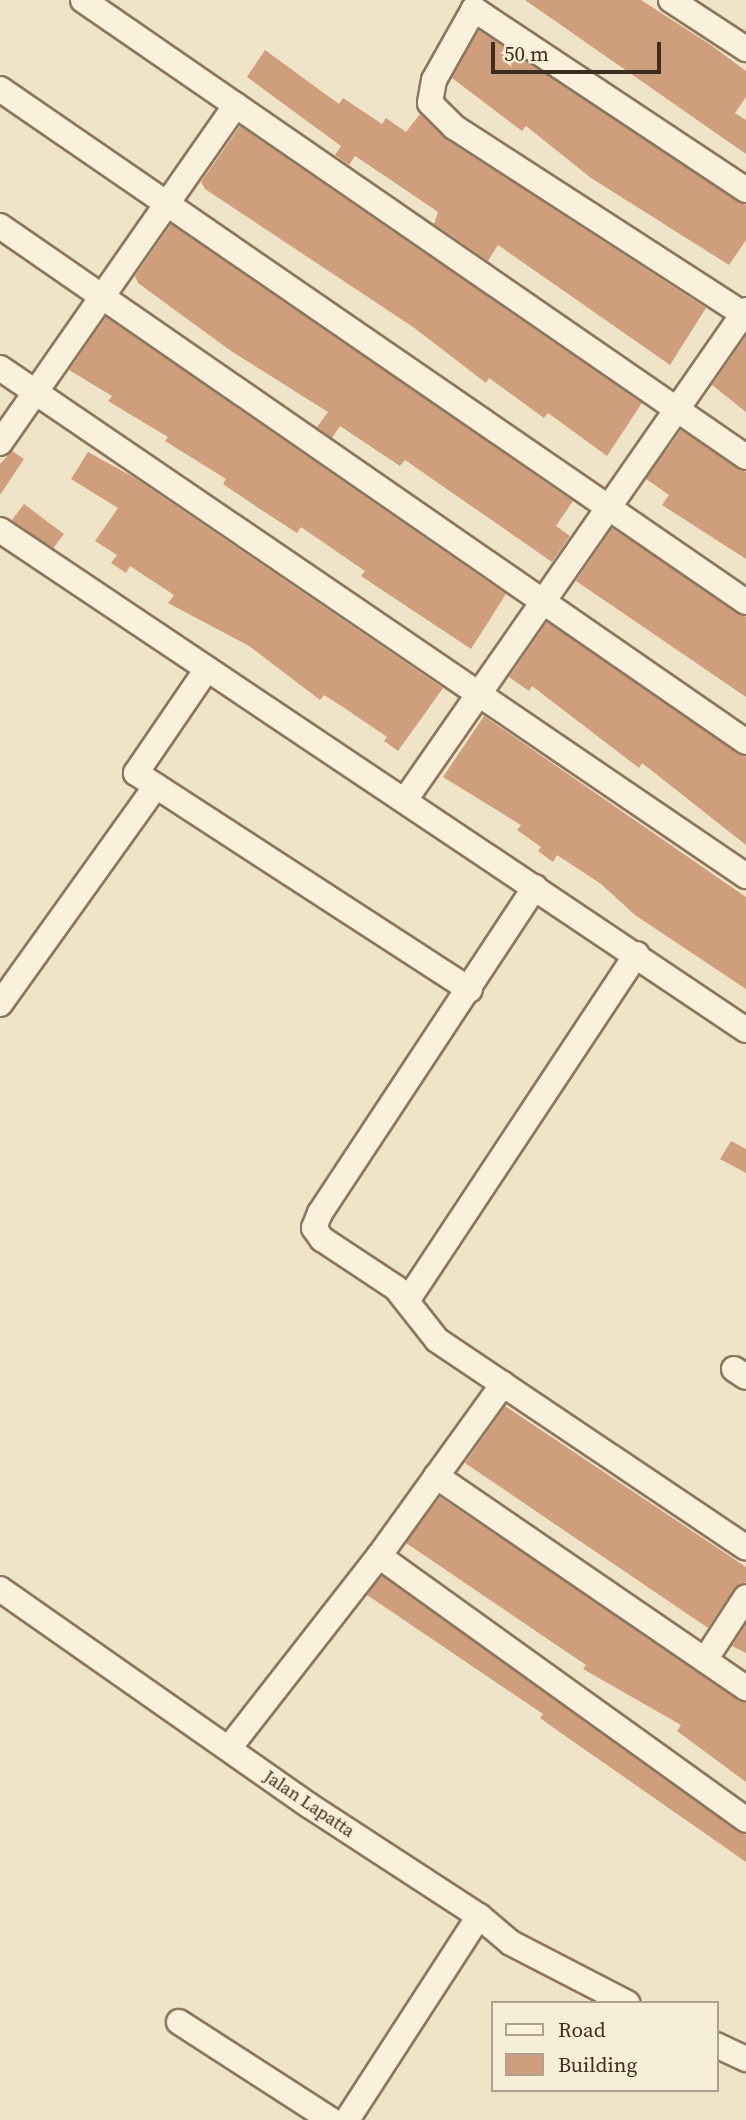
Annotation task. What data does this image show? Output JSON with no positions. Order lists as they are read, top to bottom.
{
  "streets": {
    "street": ["Jalan Lapatta"]
  },
  "legend": ["Road", "Building"],
  "scale_bar": "50 m"
}
